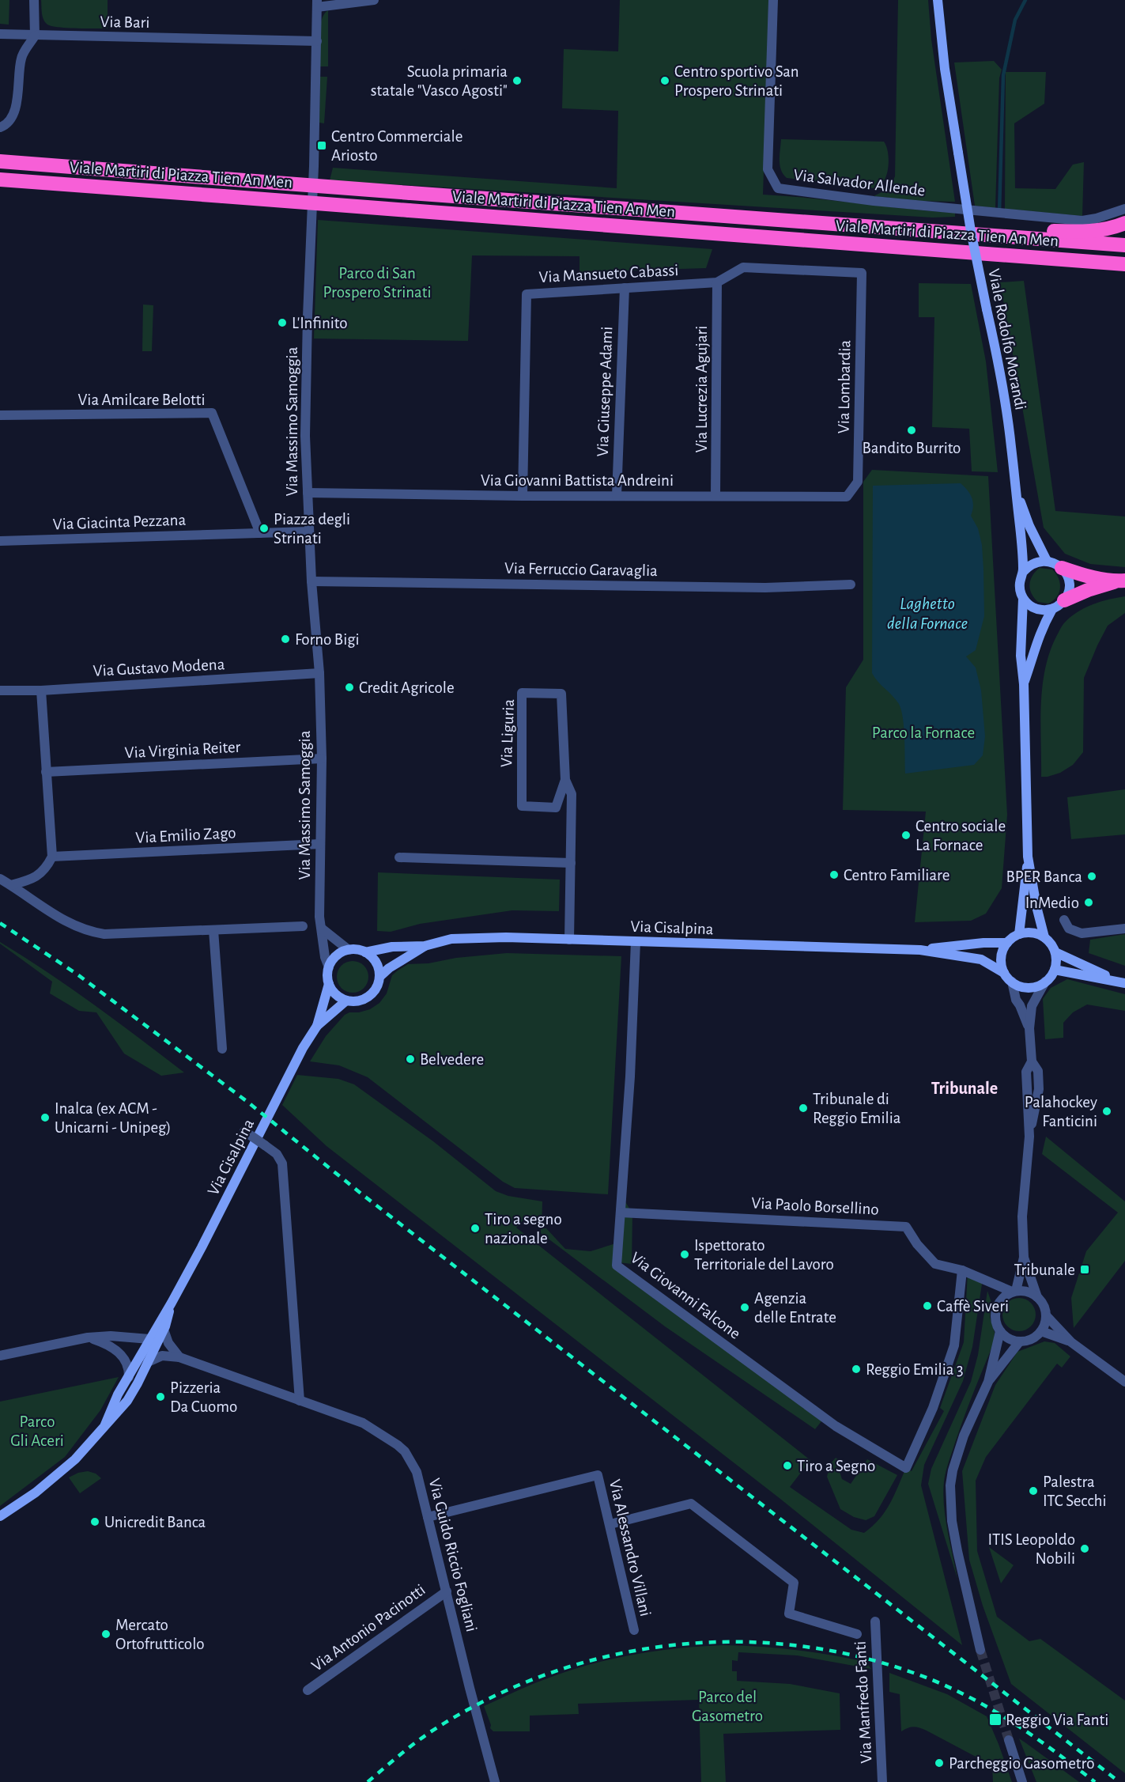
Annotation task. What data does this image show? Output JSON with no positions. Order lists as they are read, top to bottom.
{
  "streets": {
    "highway": ["Viale Martiri di Piazza Tien An Men"],
    "main road": ["Viale Rodolfo Morandi", "Via Cisalpina"],
    "street": [
      "Via Bari",
      "Via Salvador Allende",
      "Via Mansueto Cabassi",
      "Via Lombardia",
      "Via Lucrezia Agujari",
      "Via Giuseppe Adami",
      "Via Amilcare Belotti",
      "Via Massimo Samoggia",
      "Via Giovanni Battista Andreini",
      "Via Giacinta Pezzana",
      "Via Ferruccio Garavaglia",
      "Via Gustavo Modena",
      "Via Liguria",
      "Via Virginia Reiter",
      "Via Emilio Zago",
      "Via Paolo Borsellino",
      "Via Giovanni Falcone",
      "Via Alessandro Villani",
      "Via Guido Riccio Fogliani",
      "Via Antonio Pacinotti",
      "Via Manfredo Fanti"
    ]
  },
  "crossings": [
    ["Via Bari", "Via Massimo Samoggia"],
    ["Via Mansueto Cabassi", "Via Lombardia"],
    ["Via Mansueto Cabassi", "Via Lucrezia Agujari"],
    ["Via Mansueto Cabassi", "Via Giuseppe Adami"],
    ["Via Mansueto Cabassi", "Via Giovanni Battista Andreini"],
    ["Viale Rodolfo Morandi", "Via Cisalpina"],
    ["Via Lombardia", "Via Giovanni Battista Andreini"],
    ["Via Lucrezia Agujari", "Via Giovanni Battista Andreini"],
    ["Via Giuseppe Adami", "Via Giovanni Battista Andreini"],
    ["Via Amilcare Belotti", "Via Giacinta Pezzana"],
    ["Via Massimo Samoggia", "Via Giovanni Battista Andreini"],
    ["Via Massimo Samoggia", "Via Ferruccio Garavaglia"],
    ["Via Massimo Samoggia", "Via Gustavo Modena"],
    ["Via Massimo Samoggia", "Via Virginia Reiter"],
    ["Via Massimo Samoggia", "Via Emilio Zago"],
    ["Via Massimo Samoggia", "Via Cisalpina"],
    ["Via Liguria", "Via Cisalpina"],
    ["Via Cisalpina", "Via Giovanni Falcone"],
    ["Via Cisalpina", "Via Guido Riccio Fogliani"],
    ["Via Paolo Borsellino", "Via Giovanni Falcone"],
    ["Via Alessandro Villani", "Via Guido Riccio Fogliani"],
    ["Via Guido Riccio Fogliani", "Via Antonio Pacinotti"]
  ],
  "districts": ["Tribunale"],
  "water": ["Laghetto della Fornace"],
  "parks": [
    "Parco di San Prospero Strinati",
    "Parco la Fornace",
    "Parco Gli Aceri",
    "Parco del Gasometro"
  ],
  "places": {
    "other": [
      "Scuola primaria statale \"Vasco Agosti\"",
      "Centro sportivo San Prospero Strinati",
      "L'Infinito",
      "Bandito Burrito",
      "Piazza degli Strinati",
      "Forno Bigi",
      "Credit Agricole",
      "Centro sociale La Fornace",
      "Centro Familiare",
      "BPER Banca",
      "InMedio",
      "Belvedere",
      "Tribunale di Reggio Emilia",
      "Palahockey Fanticini",
      "Inalca (ex ACM - Unicarni - Unipeg)",
      "Tiro a segno nazionale",
      "Ispettorato Territoriale del Lavoro",
      "Caffè Siveri",
      "Agenzia delle Entrate",
      "Reggio Emilia 3",
      "Pizzeria Da Cuomo",
      "Tiro a Segno",
      "Palestra ITC Secchi",
      "Unicredit Banca",
      "ITIS Leopoldo Nobili",
      "Mercato Ortofrutticolo",
      "Parcheggio Gasometro"
    ],
    "transit": ["Centro Commerciale Ariosto", "Tribunale", "Reggio Via Fanti"]
  }
}
